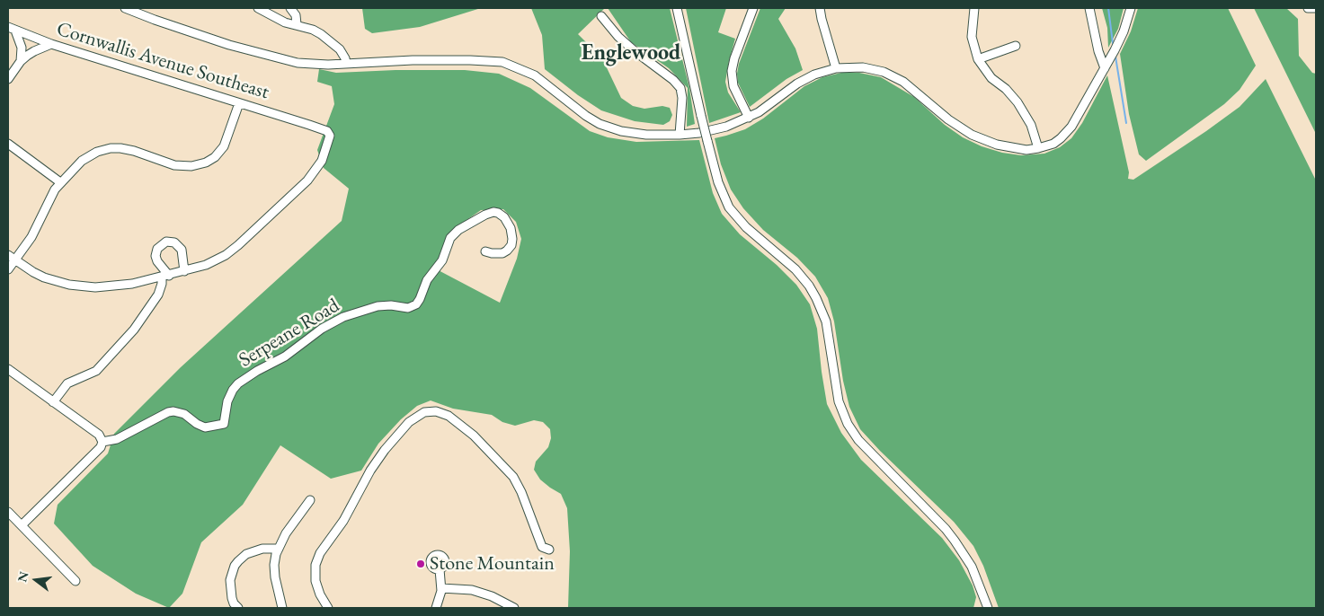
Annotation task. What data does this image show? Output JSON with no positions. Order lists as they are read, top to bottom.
{
  "streets": {
    "street": ["Cornwallis Avenue Southeast", "Serpeane Road"]
  },
  "districts": ["Englewood"],
  "places": ["Stone Mountain"],
  "north": "left"
}
